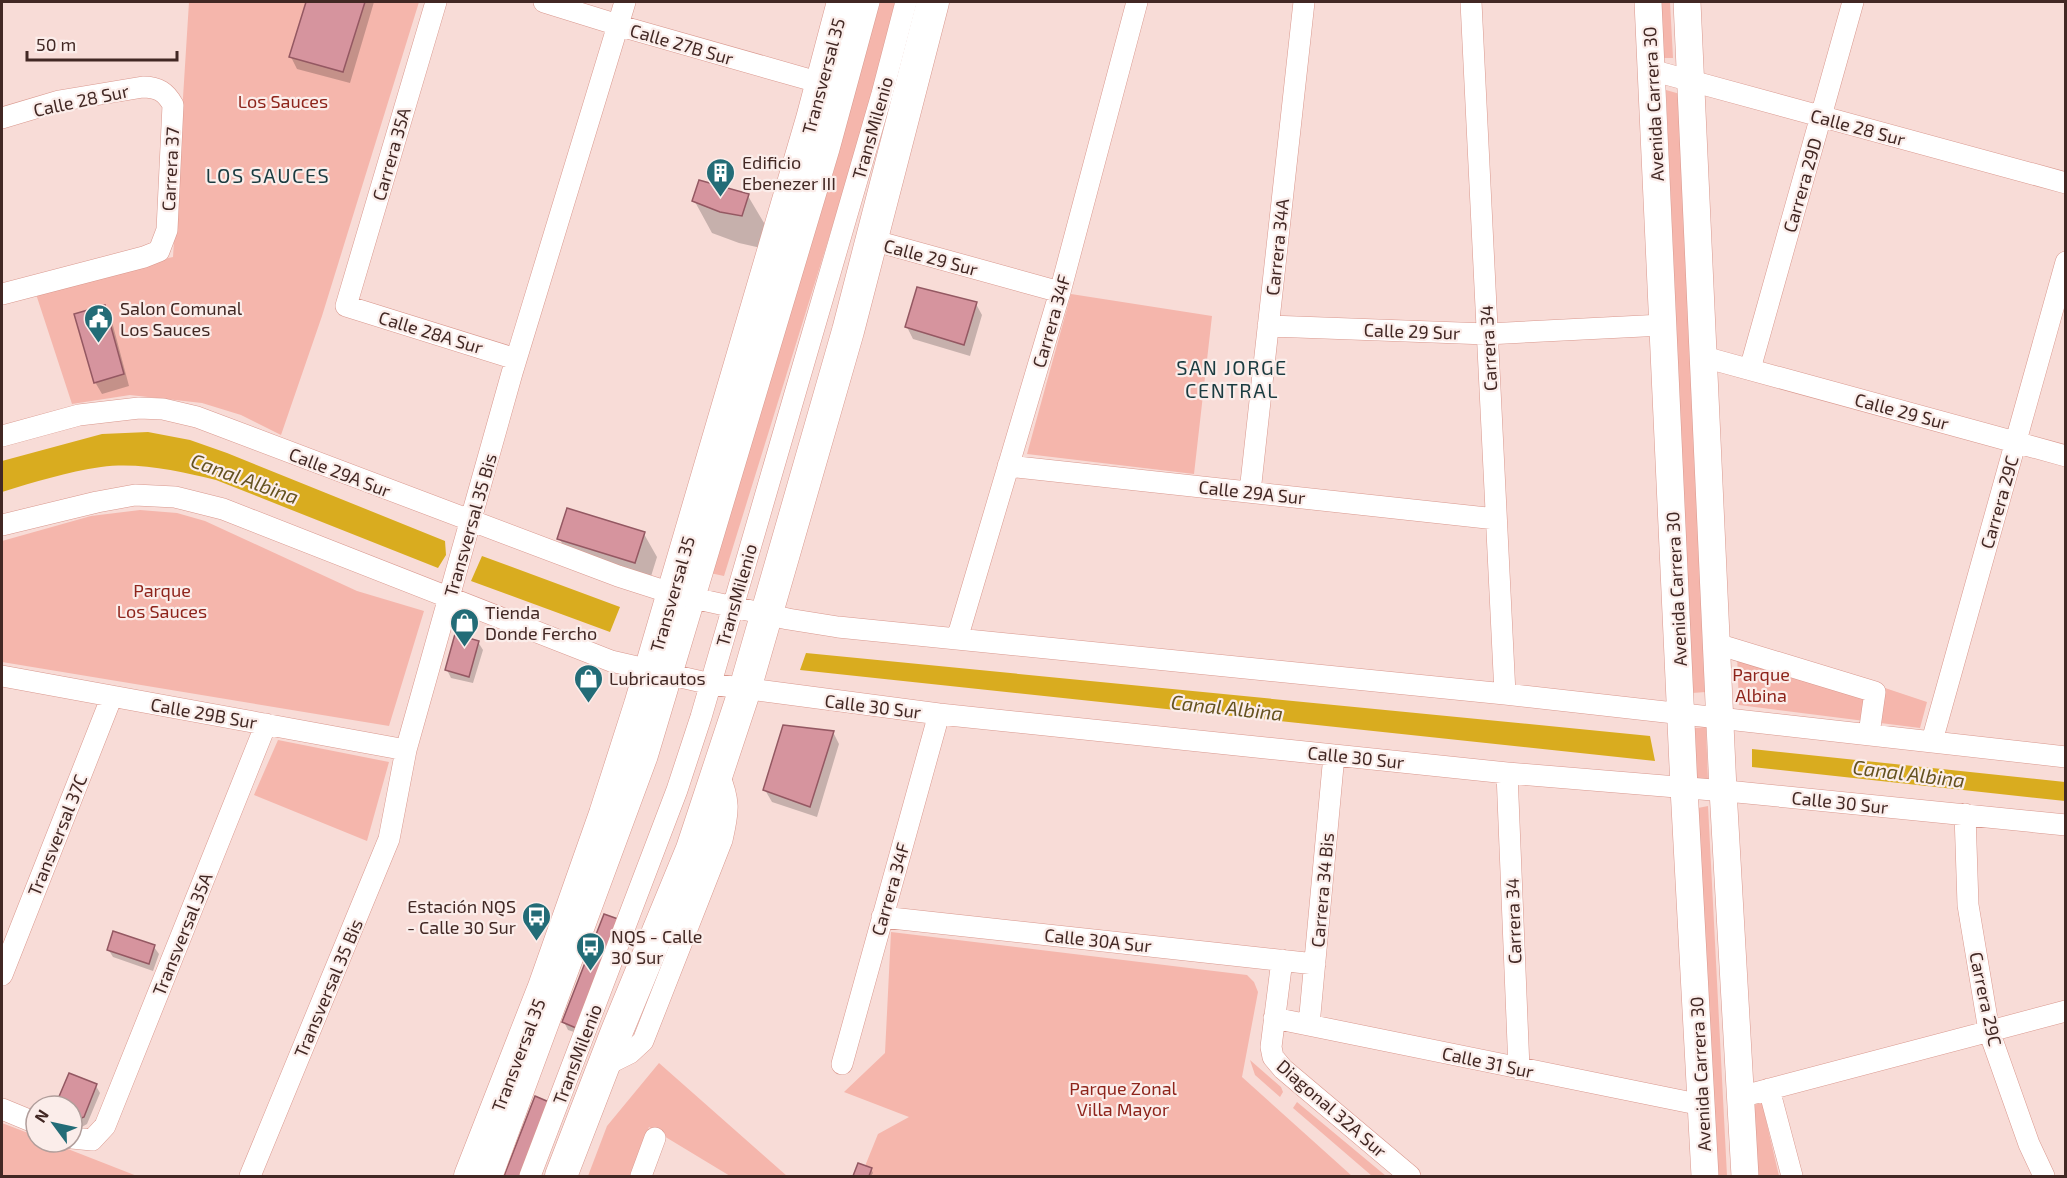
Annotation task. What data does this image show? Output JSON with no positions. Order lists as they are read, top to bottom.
{
  "streets": {
    "highway": ["Transversal 35"],
    "main road": ["Avenida Carrera 30"],
    "street": [
      "Calle 27B Sur",
      "Calle 28 Sur",
      "TransMilenio",
      "Carrera 35A",
      "Carrera 37",
      "Carrera 29D",
      "Carrera 34A",
      "Calle 29 Sur",
      "Carrera 34F",
      "Calle 28A Sur",
      "Carrera 34",
      "Calle 29A Sur",
      "Carrera 29C",
      "Transversal 35 Bis",
      "Calle 30 Sur",
      "Calle 29B Sur",
      "Transversal 37C",
      "Carrera 34 Bis",
      "Transversal 35A",
      "Calle 30A Sur",
      "Calle 31 Sur",
      "Diagonal 32A Sur"
    ]
  },
  "crossings": [
    ["Calle 27B Sur", "Transversal 35"],
    ["Calle 27B Sur", "Transversal 35 Bis"],
    ["Transversal 35", "TransMilenio"],
    ["Transversal 35", "Calle 29A Sur"],
    ["Transversal 35", "Calle 30 Sur"],
    ["Calle 28 Sur", "Avenida Carrera 30"],
    ["Calle 28 Sur", "Carrera 37"],
    ["Calle 28 Sur", "Carrera 29D"],
    ["Avenida Carrera 30", "Calle 29 Sur"],
    ["Avenida Carrera 30", "Calle 30 Sur"],
    ["Avenida Carrera 30", "Calle 31 Sur"],
    ["TransMilenio", "Calle 29A Sur"],
    ["TransMilenio", "Calle 30 Sur"],
    ["Carrera 35A", "Calle 28A Sur"],
    ["Carrera 29D", "Calle 29 Sur"],
    ["Carrera 34A", "Calle 29 Sur"],
    ["Carrera 34A", "Calle 29A Sur"],
    ["Calle 29 Sur", "Carrera 34F"],
    ["Calle 29 Sur", "Carrera 34"],
    ["Calle 29 Sur", "Carrera 29C"],
    ["Carrera 34F", "Calle 29A Sur"],
    ["Carrera 34F", "Calle 30 Sur"],
    ["Carrera 34F", "Calle 30A Sur"],
    ["Calle 28A Sur", "Transversal 35 Bis"],
    ["Carrera 34", "Calle 29A Sur"],
    ["Carrera 34", "Calle 30 Sur"],
    ["Carrera 34", "Calle 31 Sur"],
    ["Calle 29A Sur", "Transversal 35 Bis"],
    ["Carrera 29C", "Calle 30 Sur"],
    ["Transversal 35 Bis", "Calle 29B Sur"],
    ["Calle 30 Sur", "Carrera 34 Bis"],
    ["Calle 29B Sur", "Transversal 37C"],
    ["Calle 29B Sur", "Transversal 35A"],
    ["Carrera 34 Bis", "Calle 30A Sur"],
    ["Carrera 34 Bis", "Calle 31 Sur"],
    ["Calle 30A Sur", "Diagonal 32A Sur"],
    ["Calle 31 Sur", "Diagonal 32A Sur"]
  ],
  "districts": ["LOS SAUCES", "SAN JORGE CENTRAL"],
  "water": ["Canal Albina"],
  "parks": [
    "Los Sauces",
    "Parque Los Sauces",
    "Parque Albina",
    "Parque Zonal Villa Mayor"
  ],
  "places": {
    "building": ["Edificio Ebenezer III"],
    "public building": ["Salon Comunal Los Sauces"],
    "shop": ["Tienda Donde Fercho", "Lubricautos"],
    "bus stop": ["Estación NQS - Calle 30 Sur", "NQS - Calle 30 Sur"]
  },
  "scale_bar": "50 m",
  "north": "top left"
}
